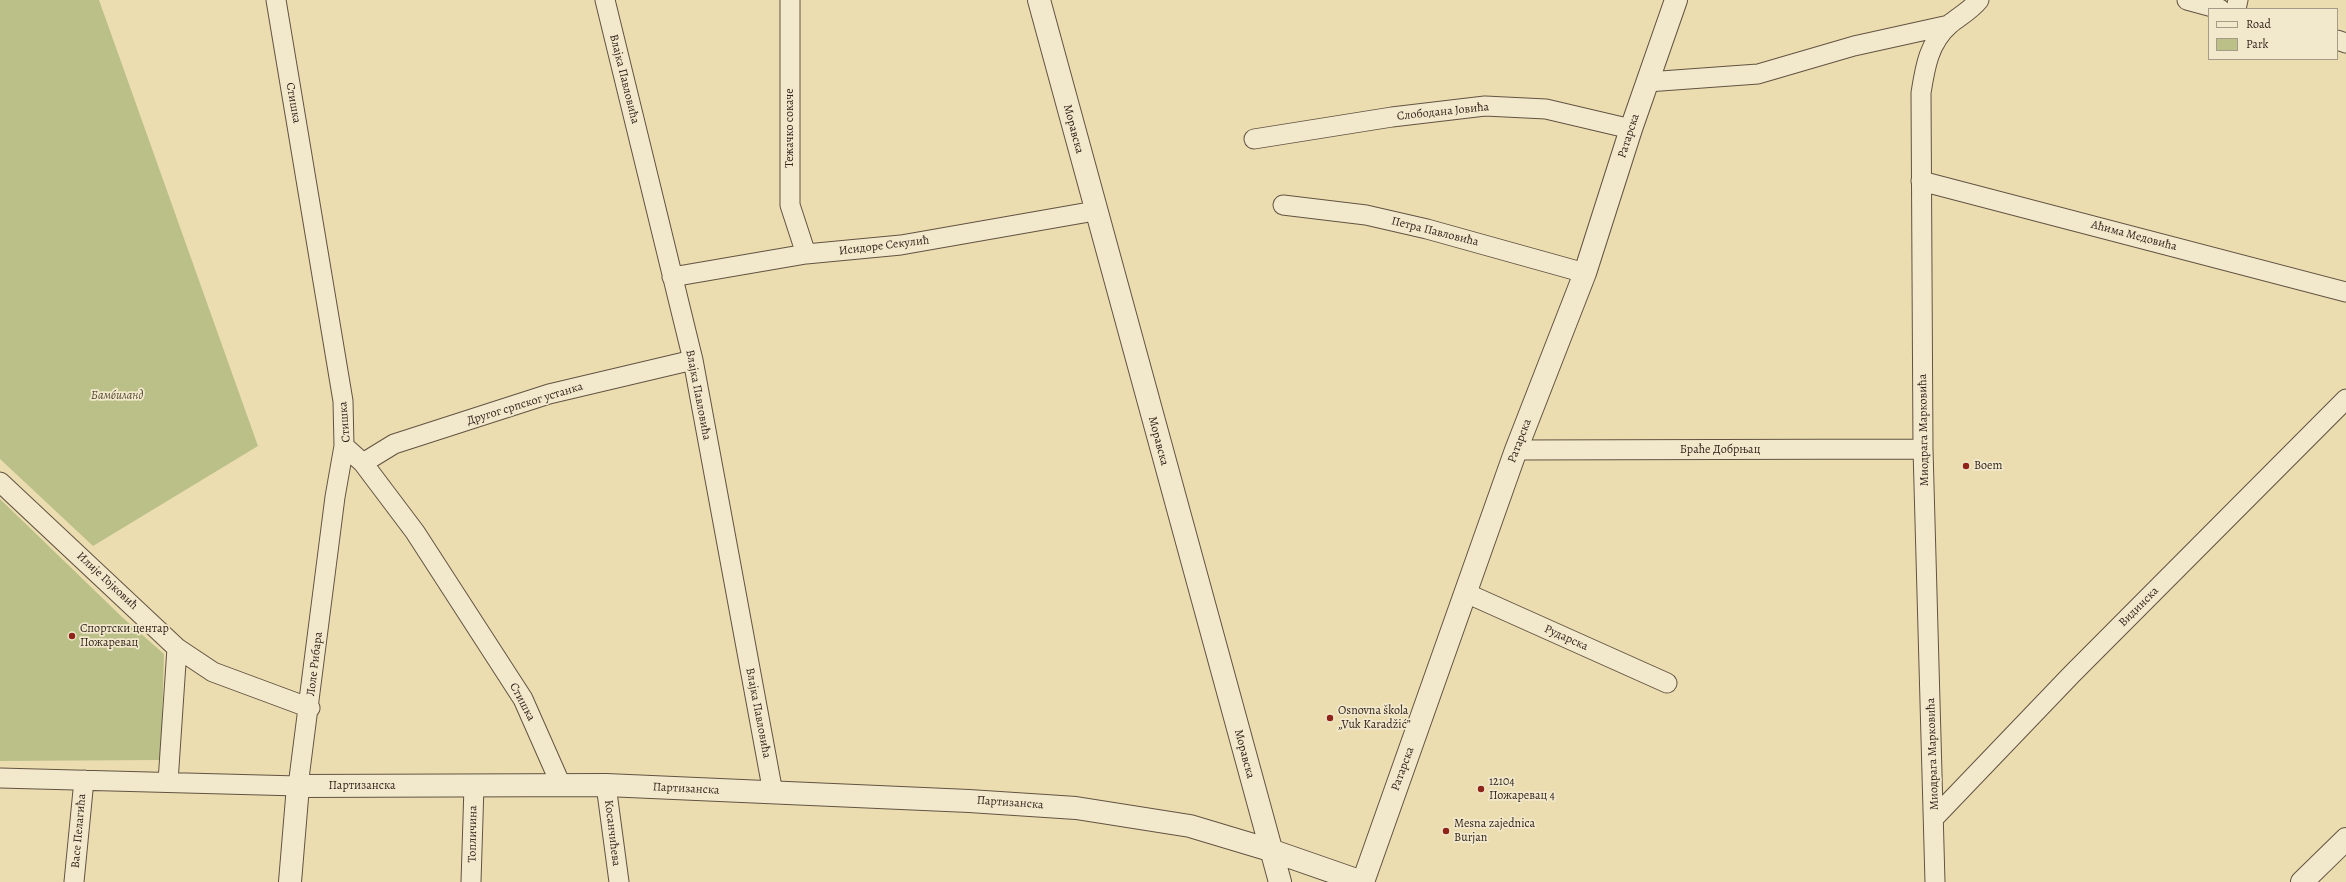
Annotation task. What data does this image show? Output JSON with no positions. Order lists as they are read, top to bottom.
{
  "streets": {
    "street": [
      "Влајка Павловића",
      "Стишка",
      "Слободана Јовића",
      "Тежачко сокаче",
      "Моравска",
      "Ратарска",
      "Петра Павловића",
      "Аћима Медовића",
      "Исидоре Секулић",
      "Другог српског устанка",
      "Миодрага Марковића",
      "Браће Добрњац",
      "Илије Гојковић",
      "Видинска",
      "Рударска",
      "Лоле Рибара",
      "Партизанска",
      "Васе Пелагића",
      "Косанчићева",
      "Топличина"
    ]
  },
  "crossings": [
    ["Влајка Павловића", "Исидоре Секулић"],
    ["Влајка Павловића", "Другог српског устанка"],
    ["Влајка Павловића", "Партизанска"],
    ["Стишка", "Другог српског устанка"],
    ["Стишка", "Лоле Рибара"],
    ["Стишка", "Партизанска"],
    ["Слободана Јовића", "Ратарска"],
    ["Тежачко сокаче", "Исидоре Секулић"],
    ["Моравска", "Исидоре Секулић"],
    ["Моравска", "Партизанска"],
    ["Ратарска", "Петра Павловића"],
    ["Ратарска", "Браће Добрњац"],
    ["Ратарска", "Рударска"],
    ["Ратарска", "Партизанска"],
    ["Аћима Медовића", "Миодрага Марковића"],
    ["Миодрага Марковића", "Браће Добрњац"],
    ["Миодрага Марковића", "Видинска"],
    ["Илије Гојковић", "Лоле Рибара"],
    ["Лоле Рибара", "Партизанска"],
    ["Партизанска", "Васе Пелагића"],
    ["Партизанска", "Косанчићева"],
    ["Партизанска", "Топличина"]
  ],
  "parks": ["Бамбиланд"],
  "places": [
    "Boem",
    "Спортски центар Пожаревац",
    "Osnovna škola „Vuk Karadžić”",
    "12104 Пожаревац 4",
    "Mesna zajednica Burjan"
  ],
  "legend": ["Road", "Park"]
}
